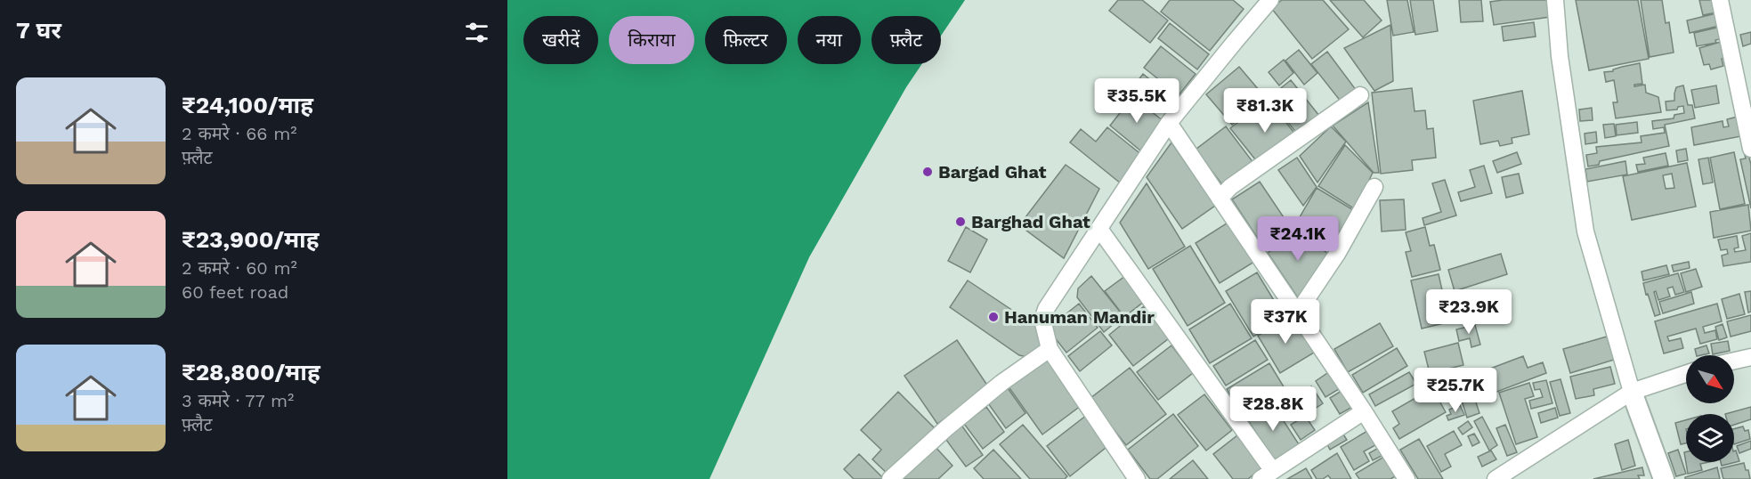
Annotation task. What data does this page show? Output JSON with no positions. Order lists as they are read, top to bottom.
{
  "places": ["Bargad Ghat", "Barghad Ghat", "Hanuman Mandir"],
  "north": "bottom right",
  "page": {
    "heading": "7 घर",
    "chip": [
      "खरीदें",
      "किराया",
      "फ़िल्टर",
      "नया",
      "फ़्लैट"
    ],
    "list": [
      {
        "name": "₹24,100/माह",
        "note": "2 कमरे · 66 m² · फ़्लैट"
      },
      {
        "name": "₹23,900/माह",
        "note": "2 कमरे · 60 m² · 60 feet road"
      },
      {
        "name": "₹28,800/माह",
        "note": "3 कमरे · 77 m² · फ़्लैट"
      }
    ],
    "price": [
      "₹35.5K",
      "₹81.3K",
      "₹24.1K",
      "₹23.9K",
      "₹37K",
      "₹25.7K",
      "₹28.8K"
    ]
  }
}
